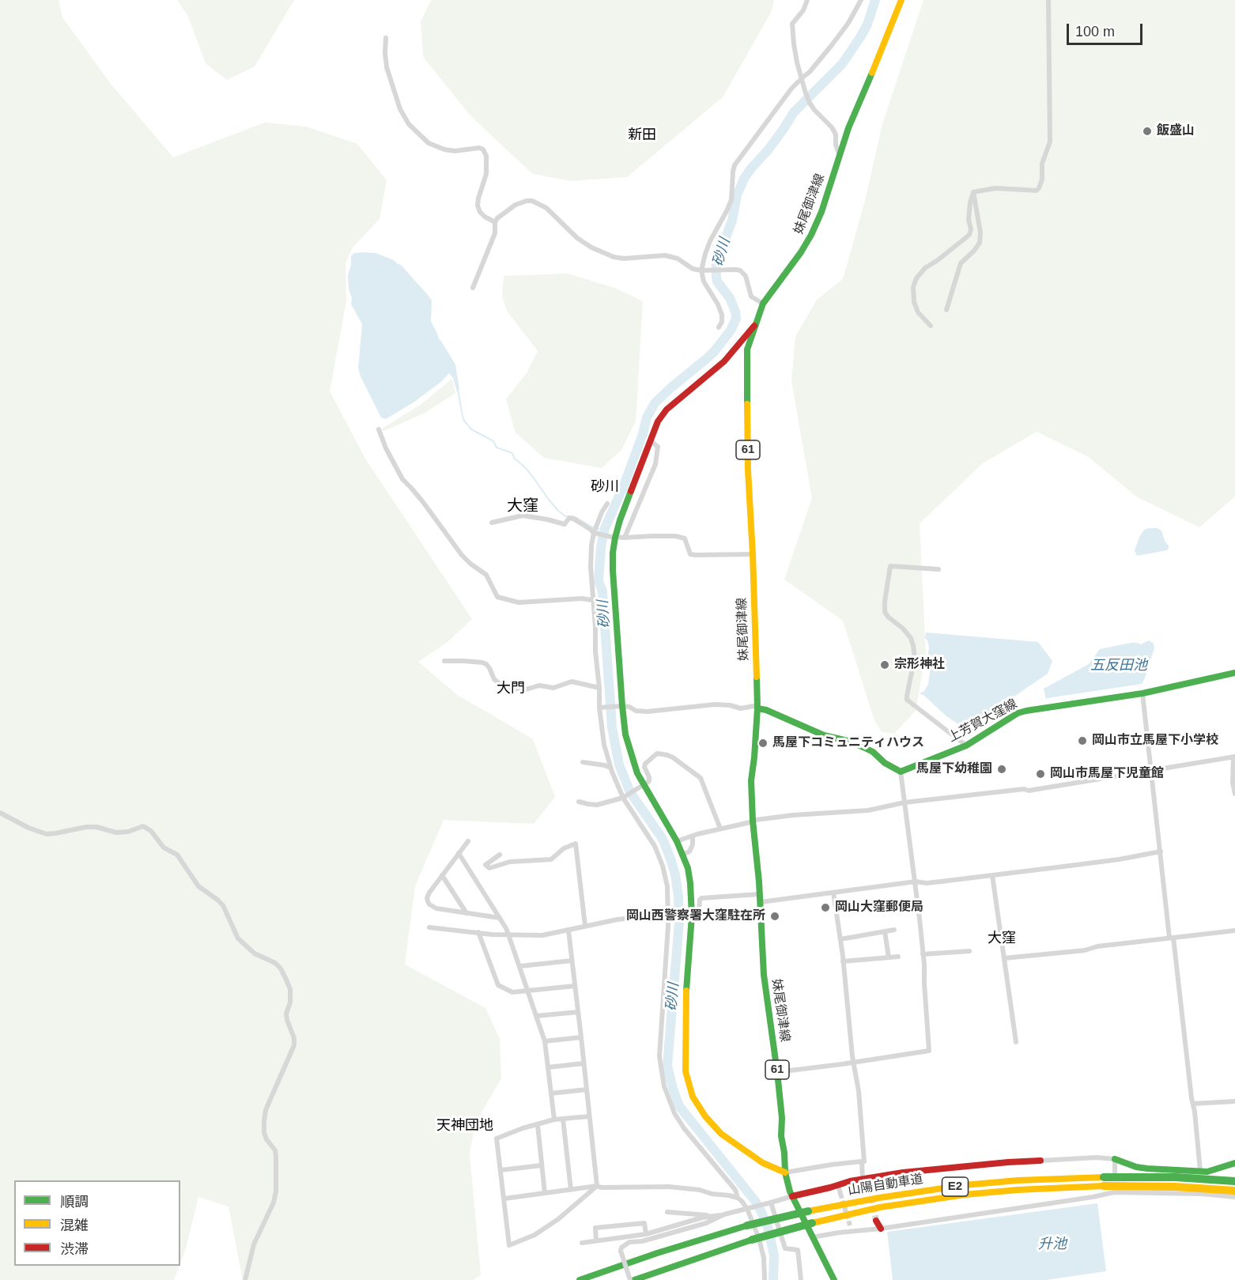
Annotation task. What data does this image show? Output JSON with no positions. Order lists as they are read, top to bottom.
{
  "streets": {
    "main road": [
      "妹尾御津線",
      "61",
      "上芳賀大窪線",
      "山陽自動車道",
      "E2"
    ]
  },
  "districts": [
    "新田",
    "砂川",
    "大窪",
    "大門",
    "大窪",
    "天神団地"
  ],
  "water": ["砂川", "五反田池", "升池"],
  "places": [
    "飯盛山",
    "宗形神社",
    "岡山市立馬屋下小学校",
    "馬屋下コミュニティハウス",
    "馬屋下幼稚園",
    "岡山市馬屋下児童館",
    "岡山大窪郵便局",
    "岡山西警察署大窪駐在所"
  ],
  "legend": ["順調", "混雑", "渋滞"],
  "scale_bar": "100 m"
}
